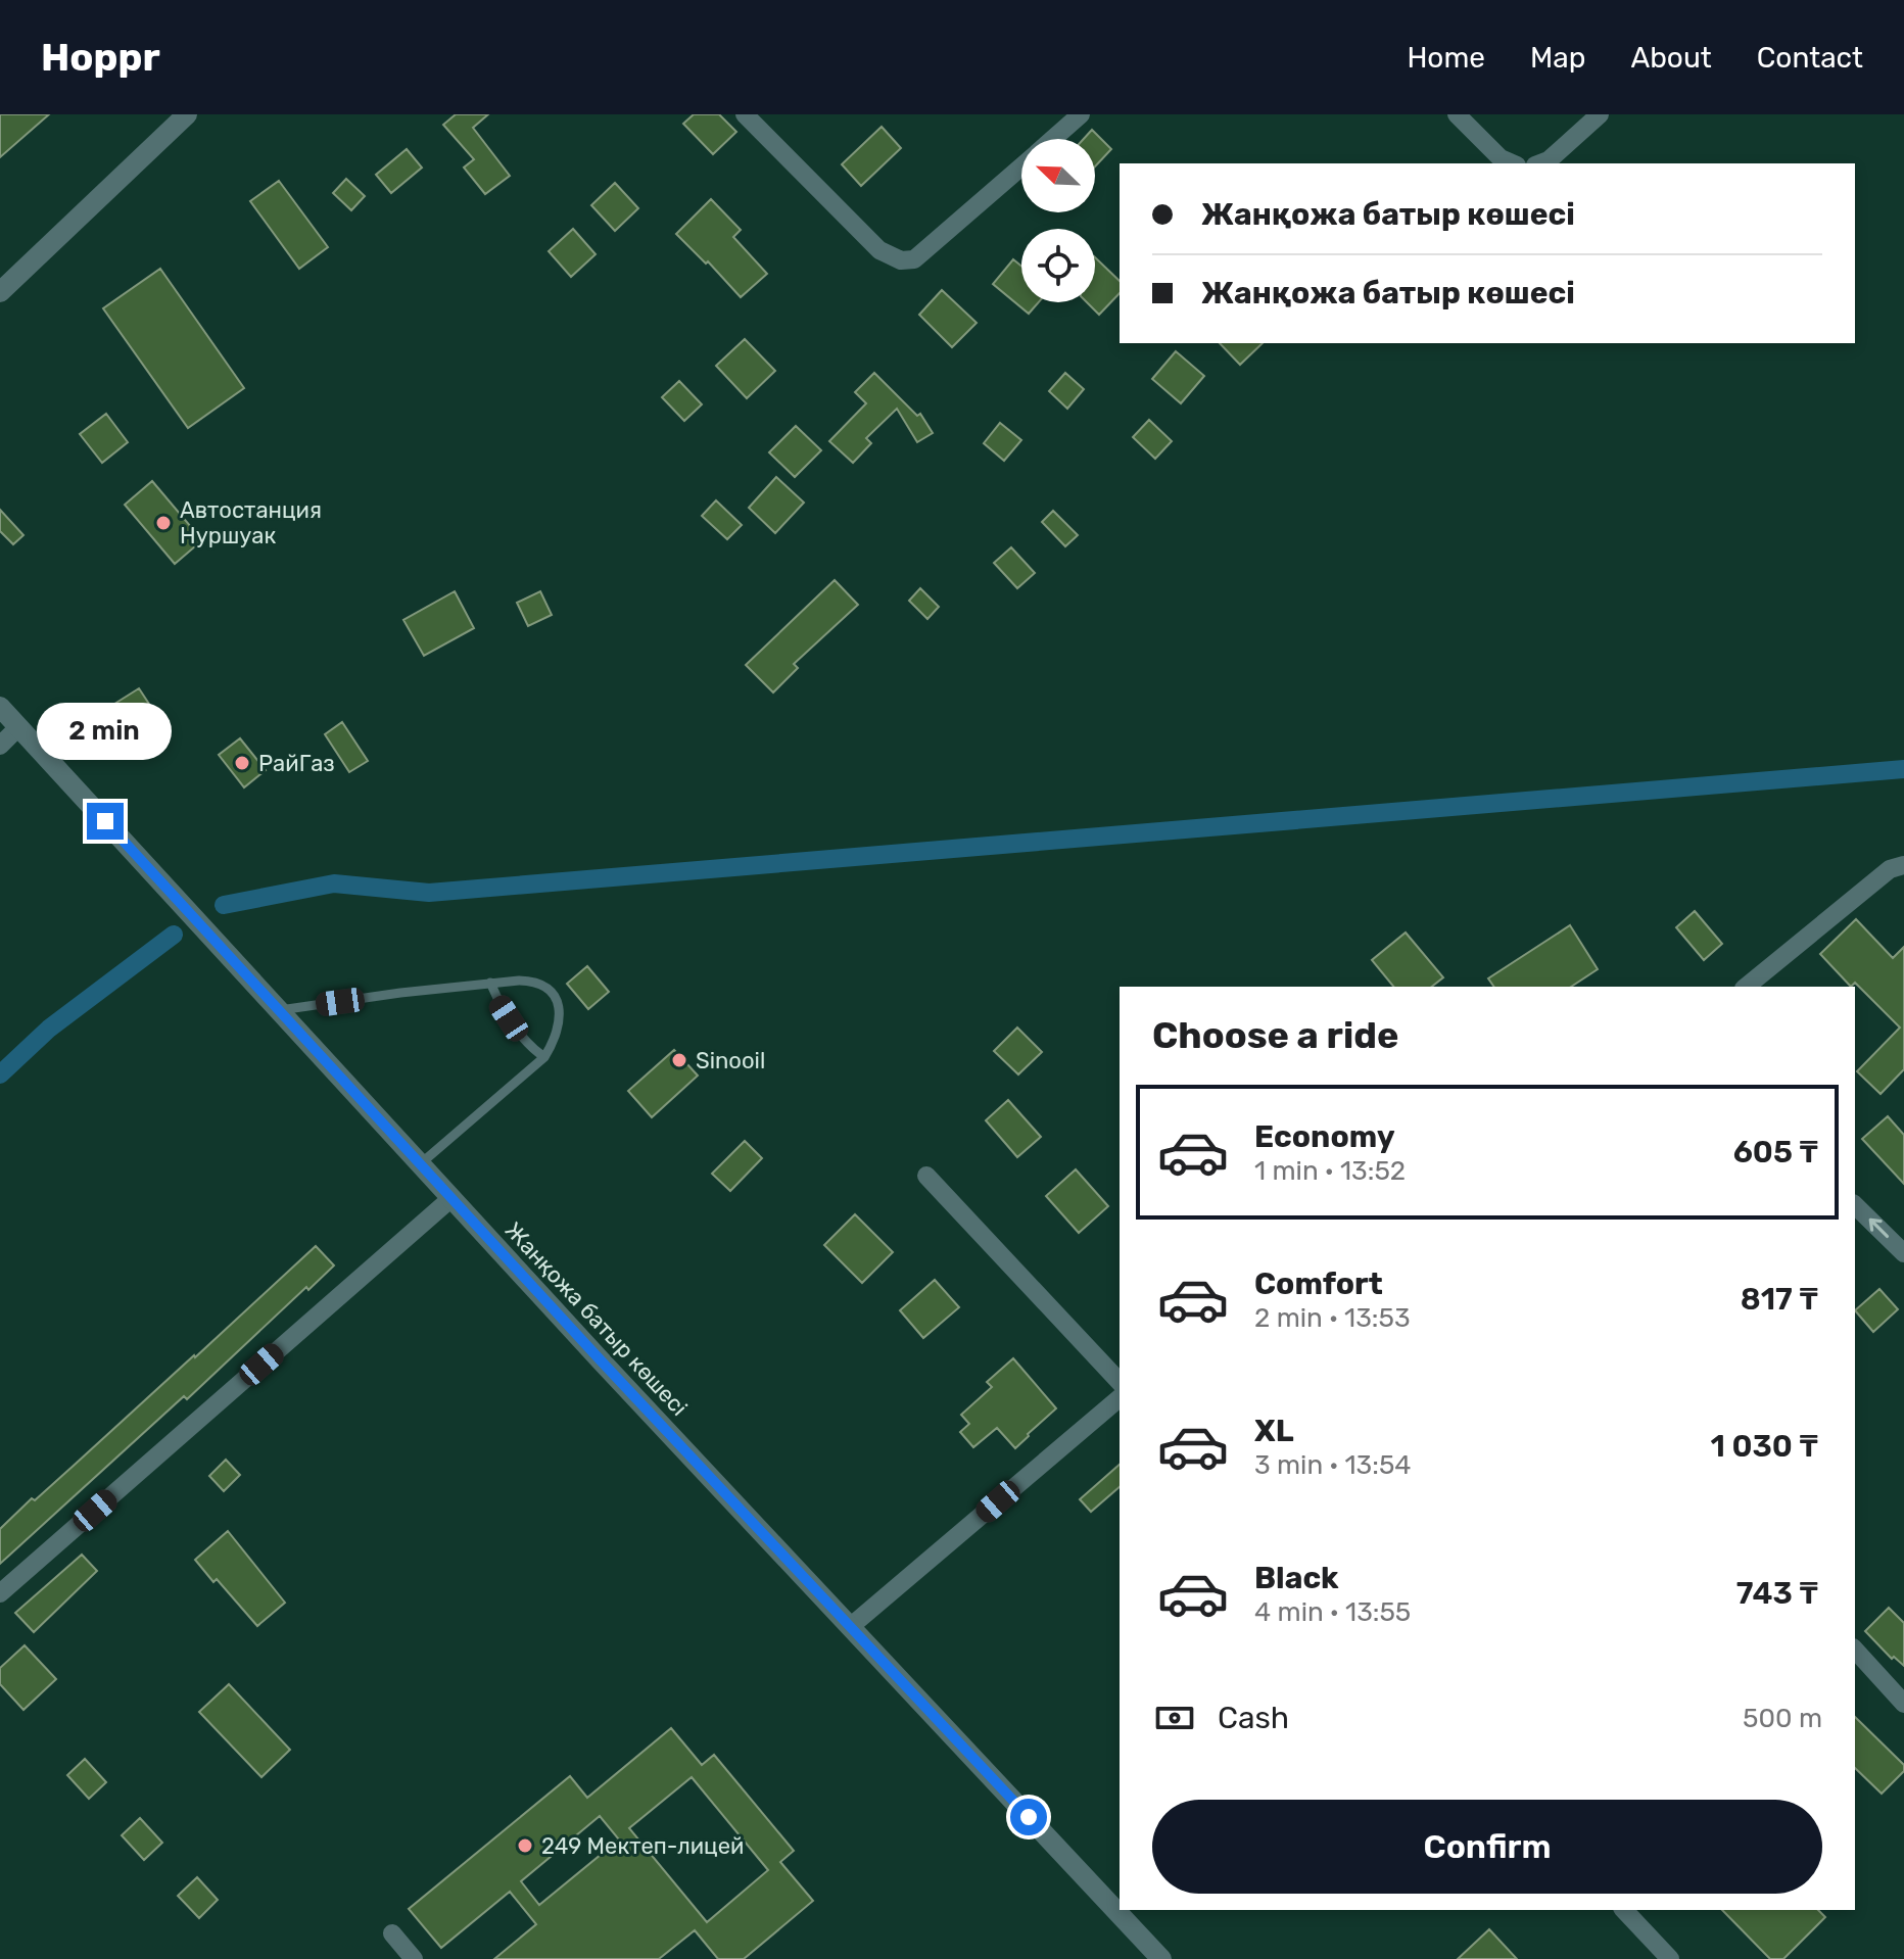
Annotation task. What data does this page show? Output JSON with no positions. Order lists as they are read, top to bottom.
{
  "streets": {
    "street": ["Жанқожа батыр көшесі"]
  },
  "places": [
    "Автостанция Нуршуак",
    "РайГаз",
    "Sinooil",
    "249 Мектеп-лицей"
  ],
  "north": "top left",
  "page": {
    "header": "Hoppr",
    "nav": [
      "Home",
      "Map",
      "About",
      "Contact"
    ],
    "banner": ["Жанқожа батыр көшесі", "Жанқожа батыр көшесі"],
    "bubble": "2 min",
    "heading": "Choose a ride",
    "list": [
      {
        "name": "Economy",
        "note": "1 min · 13:52",
        "value": "605 ₸"
      },
      {
        "name": "Comfort",
        "note": "2 min · 13:53",
        "value": "817 ₸"
      },
      {
        "name": "XL",
        "note": "3 min · 13:54",
        "value": "1 030 ₸"
      },
      {
        "name": "Black",
        "note": "4 min · 13:55",
        "value": "743 ₸"
      }
    ],
    "pay": ["Cash", "500 m"],
    "buttons": "Confirm"
  }
}
